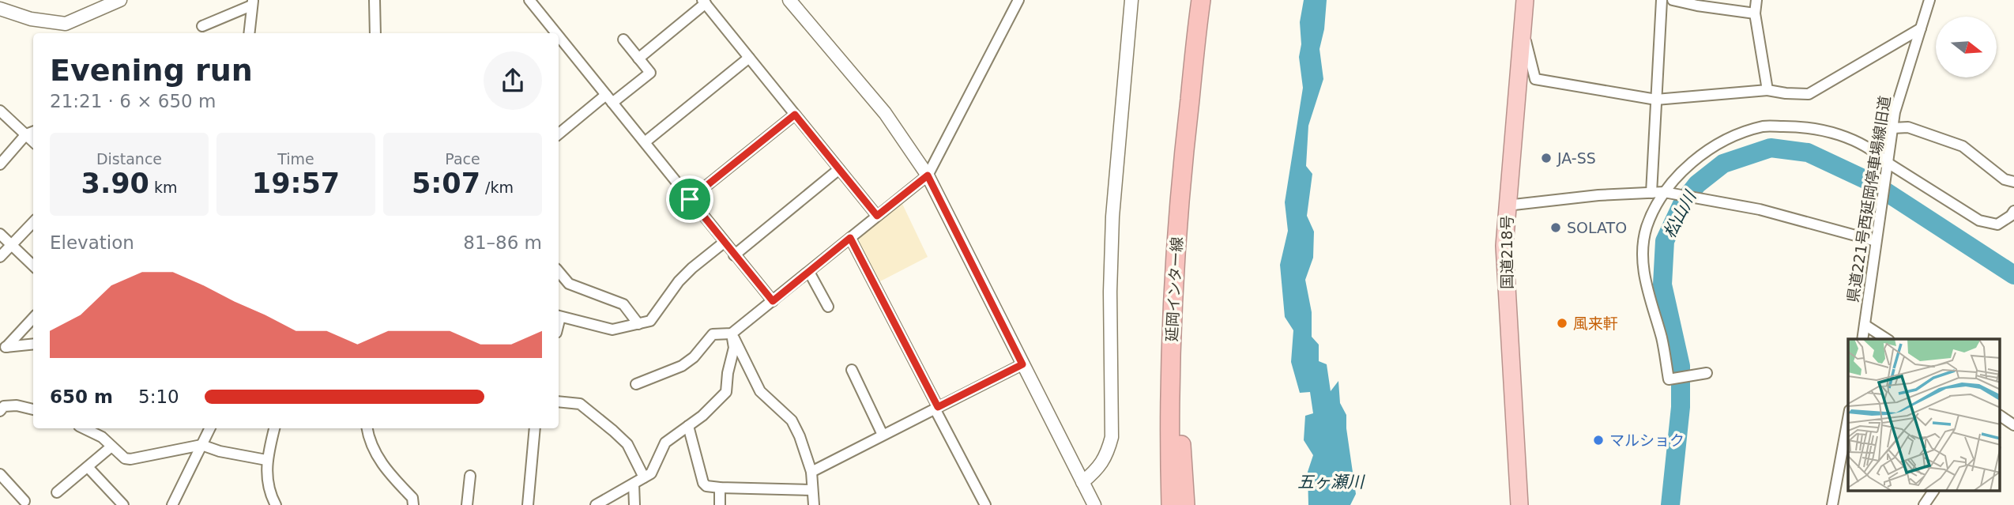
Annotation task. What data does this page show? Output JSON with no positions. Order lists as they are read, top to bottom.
{
  "streets": {
    "highway": ["国道218号", "延岡インター線"],
    "street": ["県道221号西延岡停車場線旧道"]
  },
  "water": ["松山川", "五ヶ瀬川"],
  "places": [
    "JA-SS",
    "SOLATO",
    "風来軒",
    "マルショク"
  ],
  "north": "right",
  "page": {
    "heading": ["Evening run", "21:21 · 6 × 650 m"],
    "stats": [
      ["Distance", "3.90 km"],
      ["Time", "19:57"],
      ["Pace", "5:07 /km"]
    ],
    "chart": ["Elevation", "81–86 m"],
    "list": [
      {
        "name": "650 m",
        "note": "5:10"
      }
    ]
  }
}
